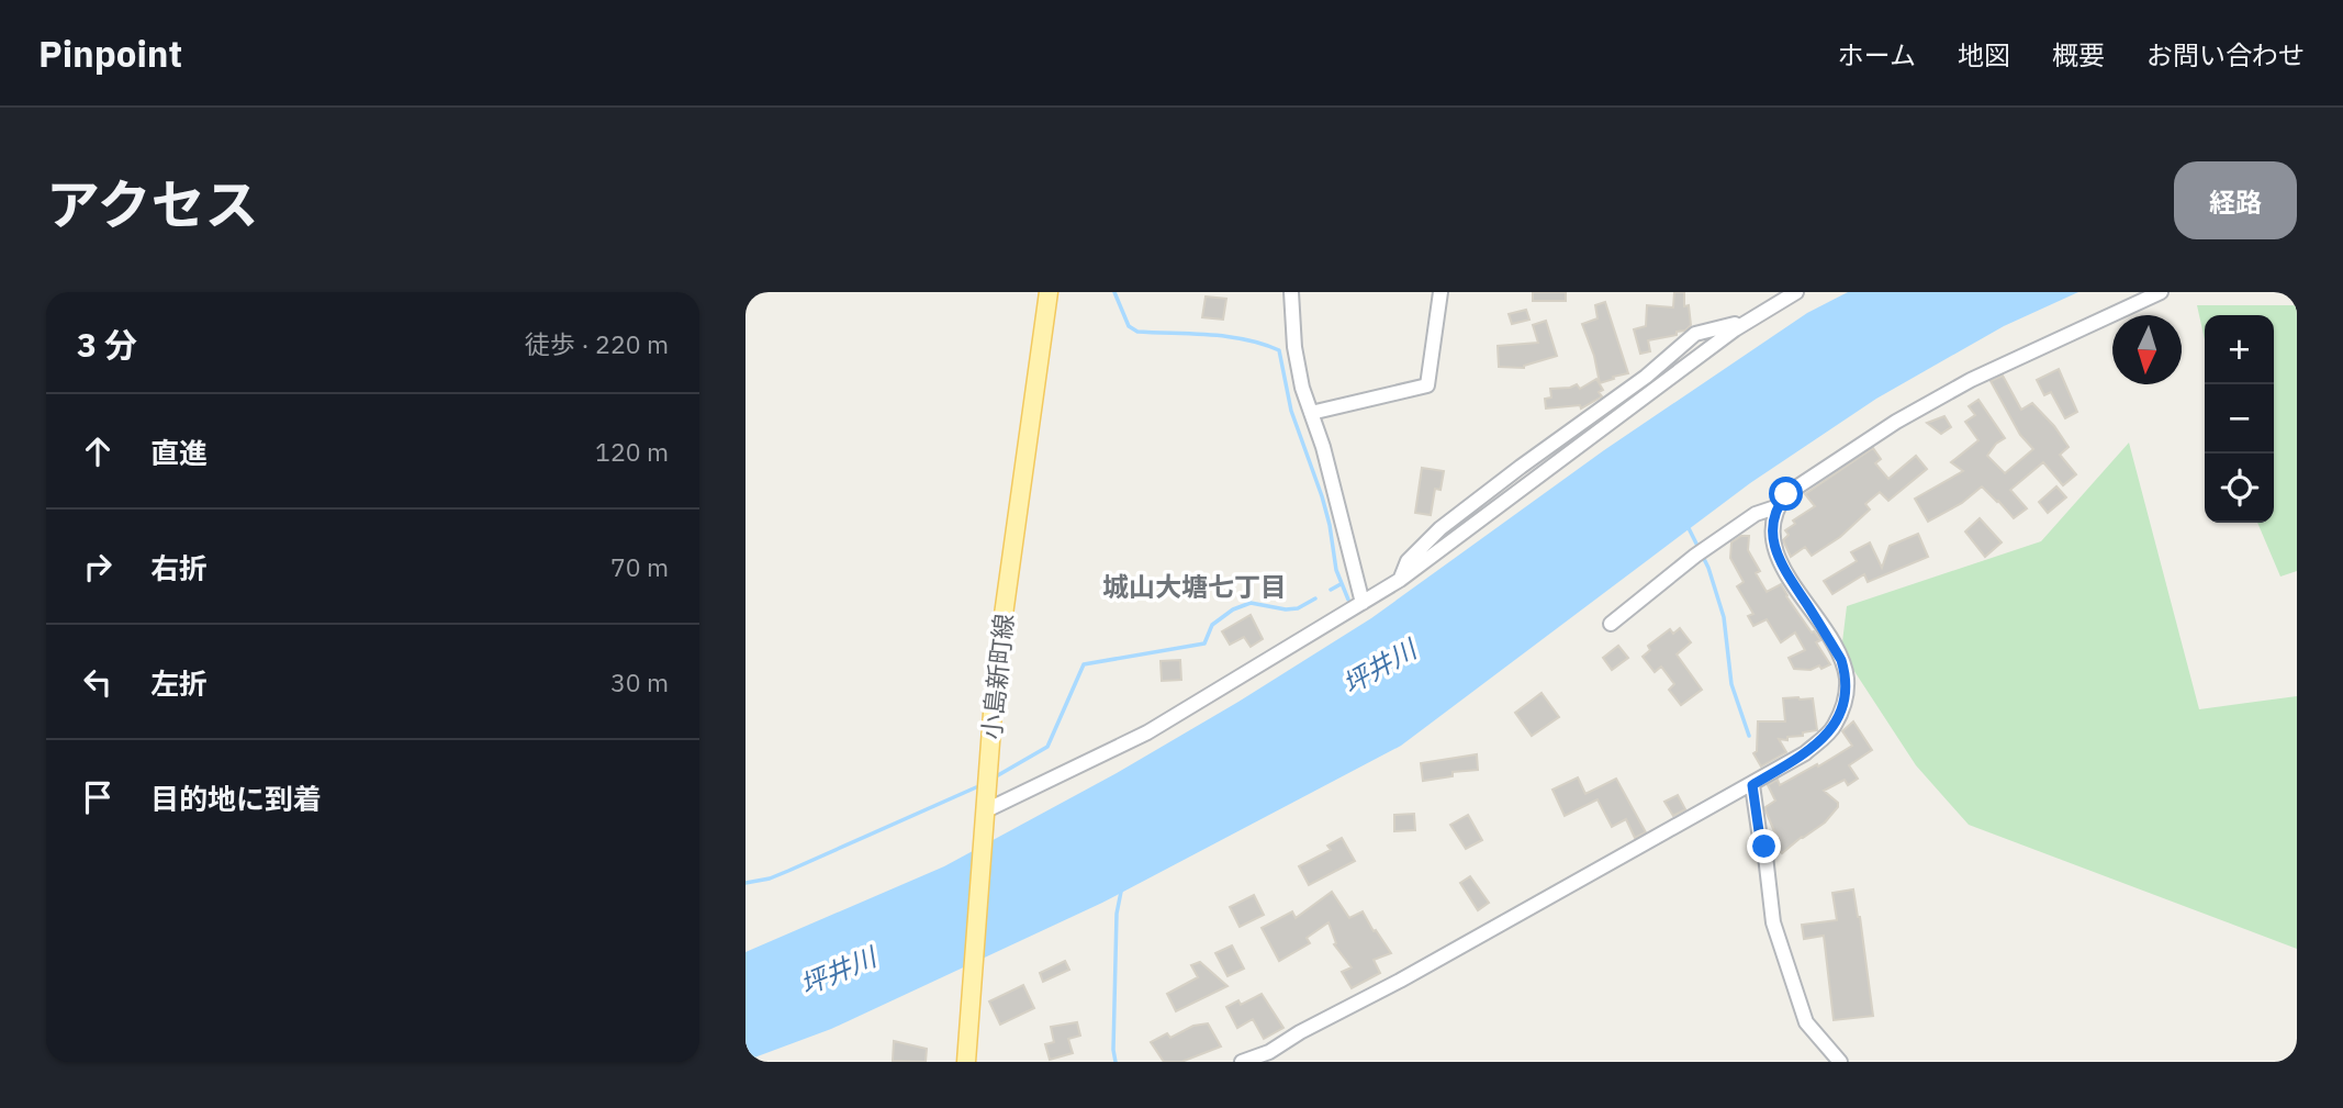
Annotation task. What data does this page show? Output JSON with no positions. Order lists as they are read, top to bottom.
{
  "streets": {
    "main road": ["小島新町線"]
  },
  "districts": ["城山大塘七丁目"],
  "water": ["坪井川"],
  "north": "bottom",
  "page": {
    "header": "Pinpoint",
    "nav": [
      "ホーム",
      "地図",
      "概要",
      "お問い合わせ"
    ],
    "title": "アクセス",
    "buttons": "経路",
    "heading": ["3 分", "徒歩 · 220 m"],
    "map_buttons": ["+", "−"],
    "list": [
      ["直進", "120 m"],
      ["右折", "70 m"],
      ["左折", "30 m"],
      "目的地に到着"
    ]
  }
}
